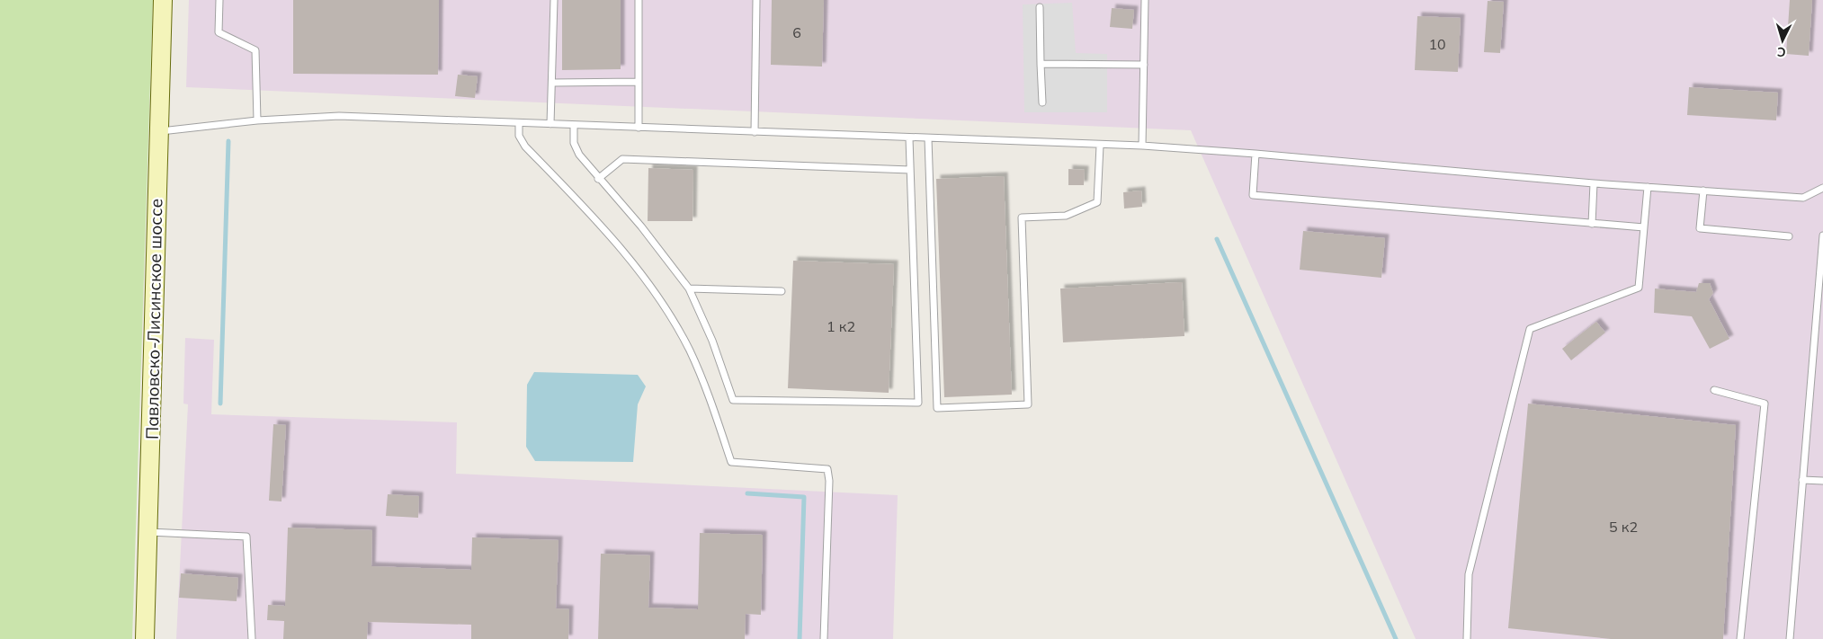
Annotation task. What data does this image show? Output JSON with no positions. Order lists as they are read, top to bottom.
{
  "streets": {
    "main road": ["Павловско-Лисинское шоссе"]
  },
  "house_numbers": [
    "6",
    "10",
    "1 к2",
    "5 к2"
  ],
  "north": "bottom"
}
